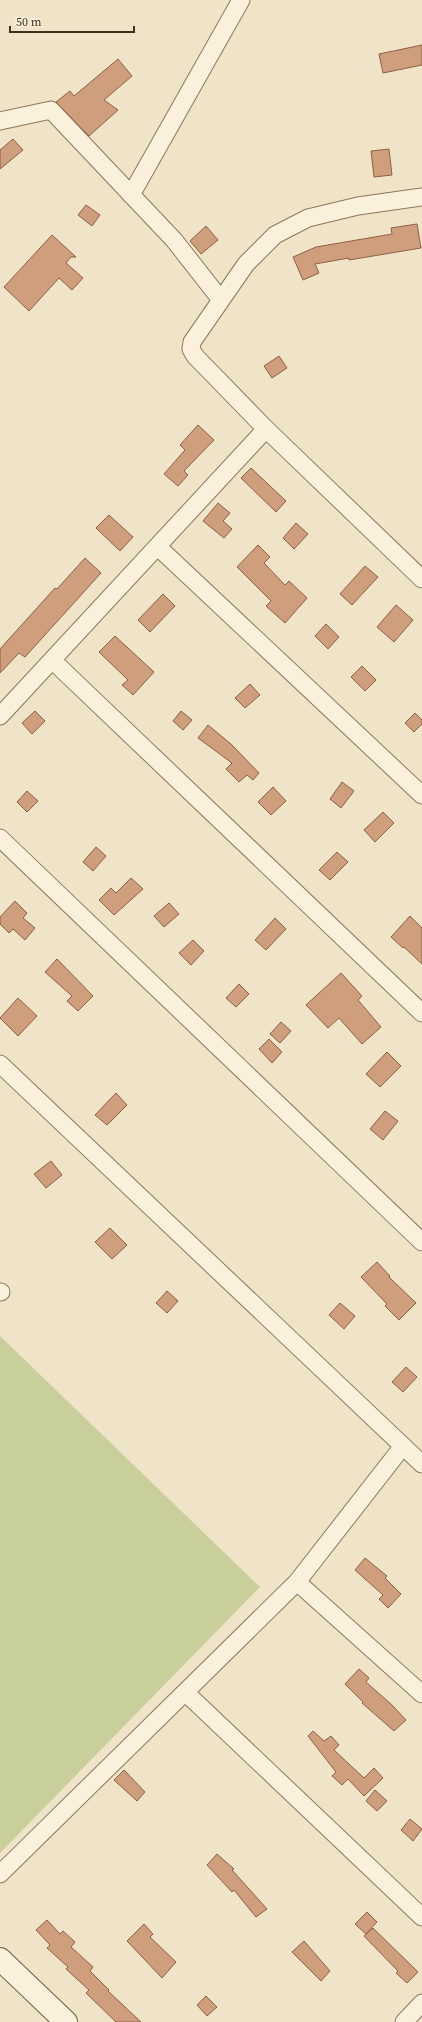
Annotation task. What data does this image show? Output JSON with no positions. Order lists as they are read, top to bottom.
{
  "scale_bar": "50 m"
}
